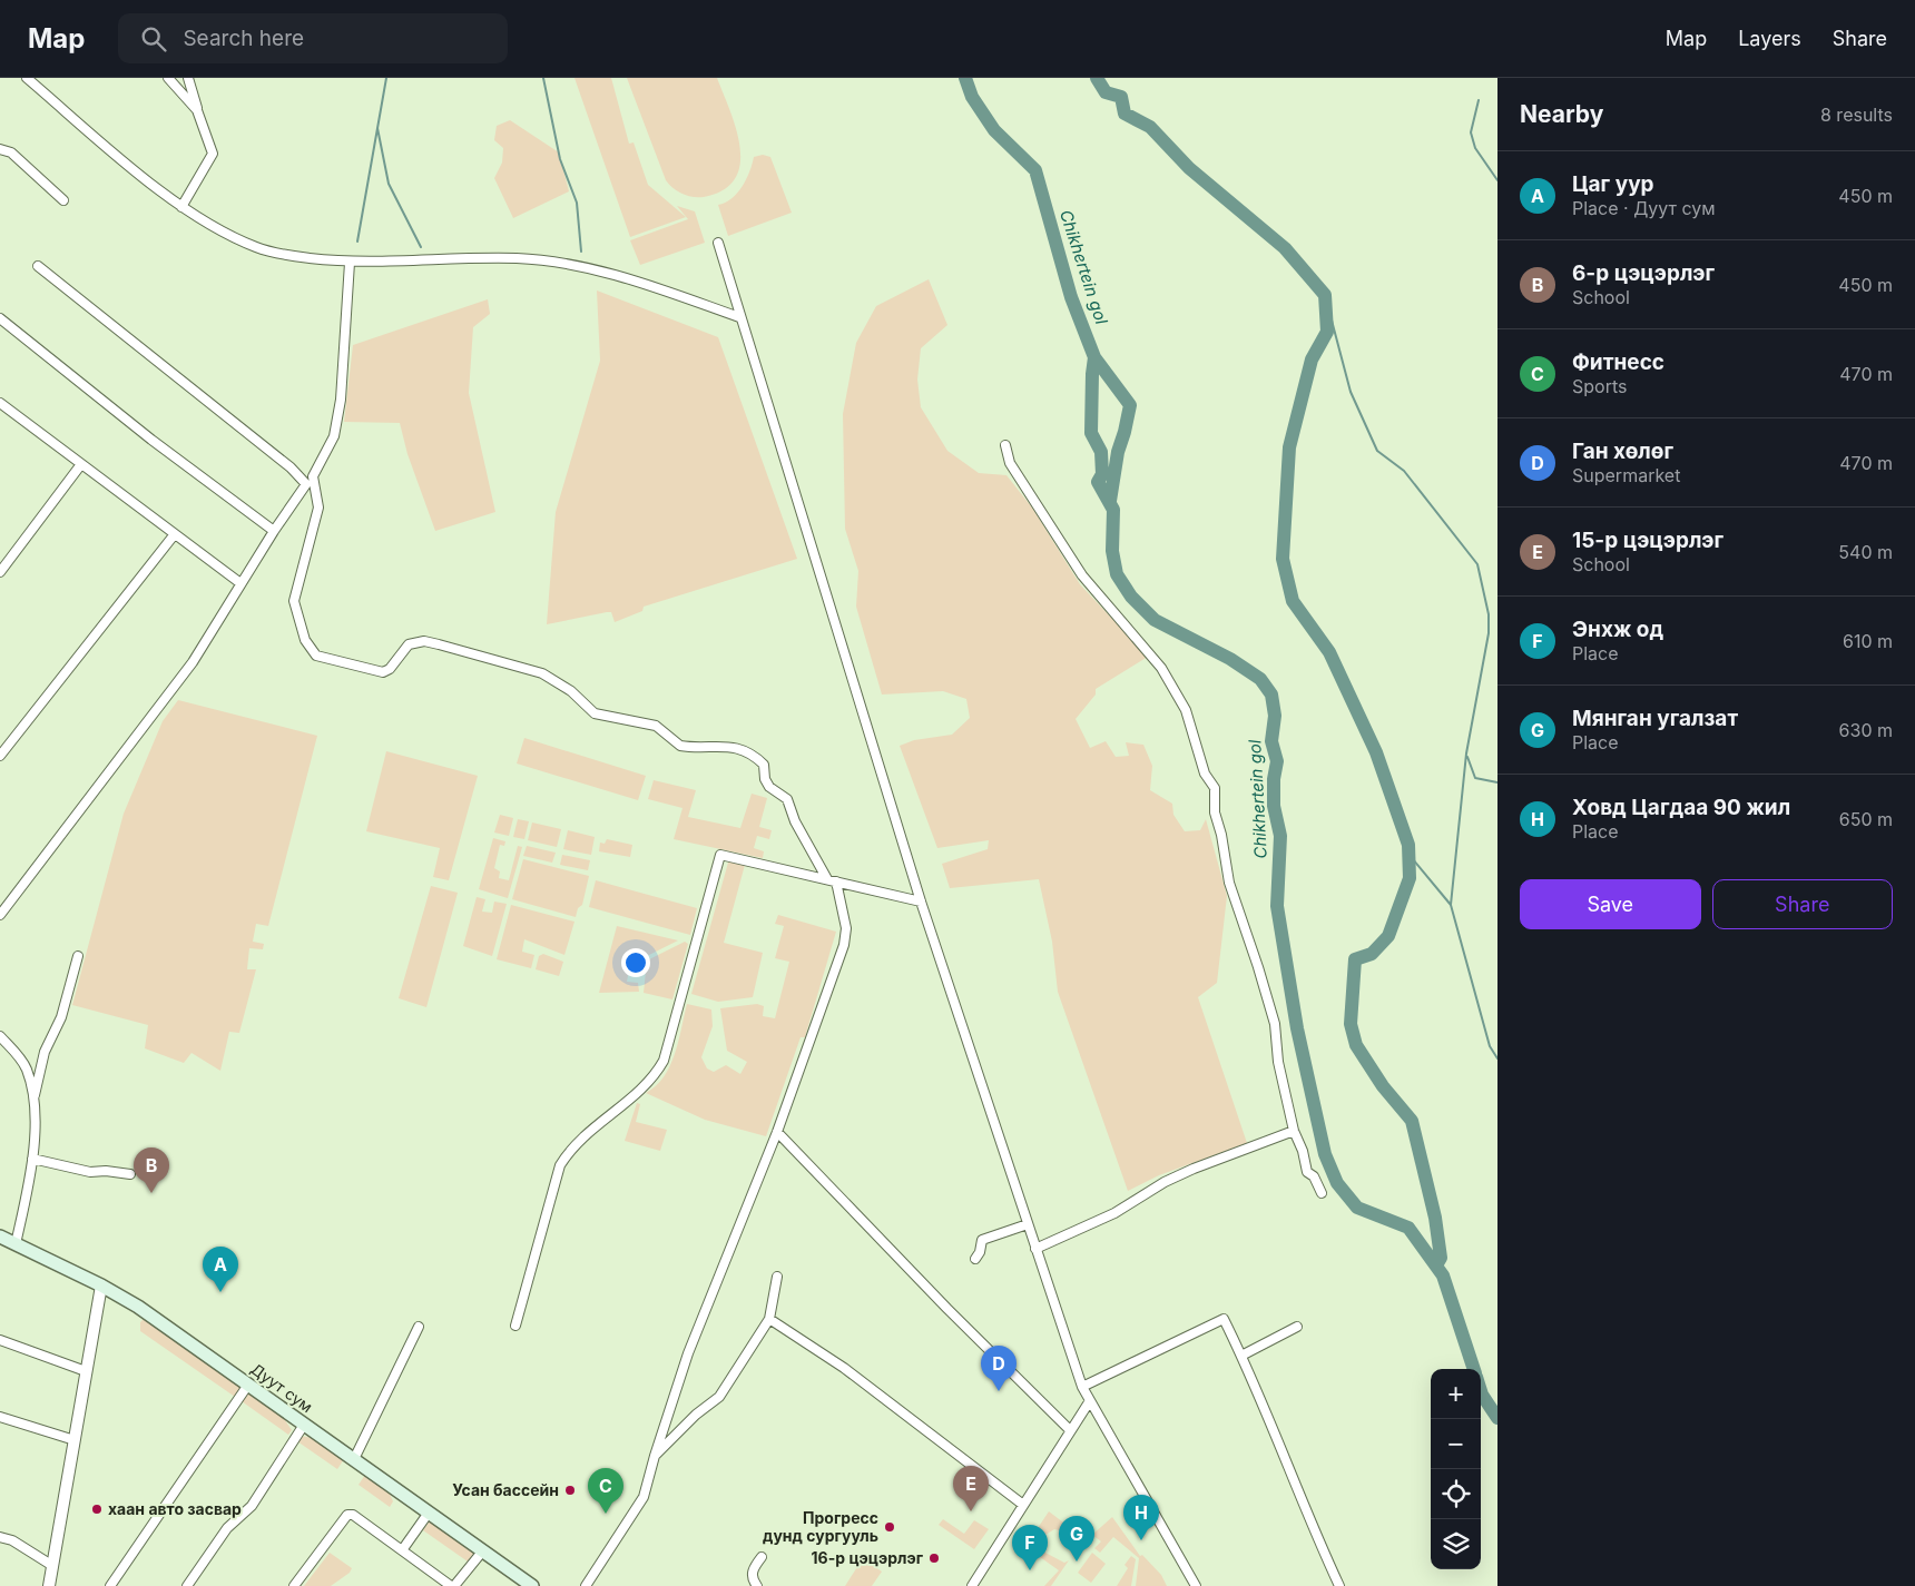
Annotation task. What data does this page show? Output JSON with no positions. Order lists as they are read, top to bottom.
{
  "streets": {
    "main road": ["Дуут сум"]
  },
  "water": ["Chikhertein gol"],
  "places": [
    "Усан бассейн",
    "хаан авто засвар",
    "Прогресс дунд сургууль",
    "16-р цэцэрлэг"
  ],
  "page": {
    "header": "Map",
    "search": "Search here",
    "nav": ["Map", "Layers", "Share"],
    "heading": ["Nearby", "8 results"],
    "list": [
      {
        "mark": "A",
        "name": "Цаг уур",
        "note": "Place · Дуут сум",
        "value": "450 m"
      },
      {
        "mark": "B",
        "name": "6-р цэцэрлэг",
        "note": "School",
        "value": "450 m"
      },
      {
        "mark": "C",
        "name": "Фитнесс",
        "note": "Sports",
        "value": "470 m"
      },
      {
        "mark": "D",
        "name": "Ган хөлөг",
        "note": "Supermarket",
        "value": "470 m"
      },
      {
        "mark": "E",
        "name": "15-р цэцэрлэг",
        "note": "School",
        "value": "540 m"
      },
      {
        "mark": "F",
        "name": "Энхж од",
        "note": "Place",
        "value": "610 m"
      },
      {
        "mark": "G",
        "name": "Мянган угалзат",
        "note": "Place",
        "value": "630 m"
      },
      {
        "mark": "H",
        "name": "Ховд Цагдаа 90 жил",
        "note": "Place",
        "value": "650 m"
      }
    ],
    "buttons": ["Save", "Share"],
    "pins": [
      "B",
      "A",
      "D",
      "E",
      "C",
      "H",
      "G",
      "F"
    ],
    "map_buttons": ["+", "−"]
  }
}
